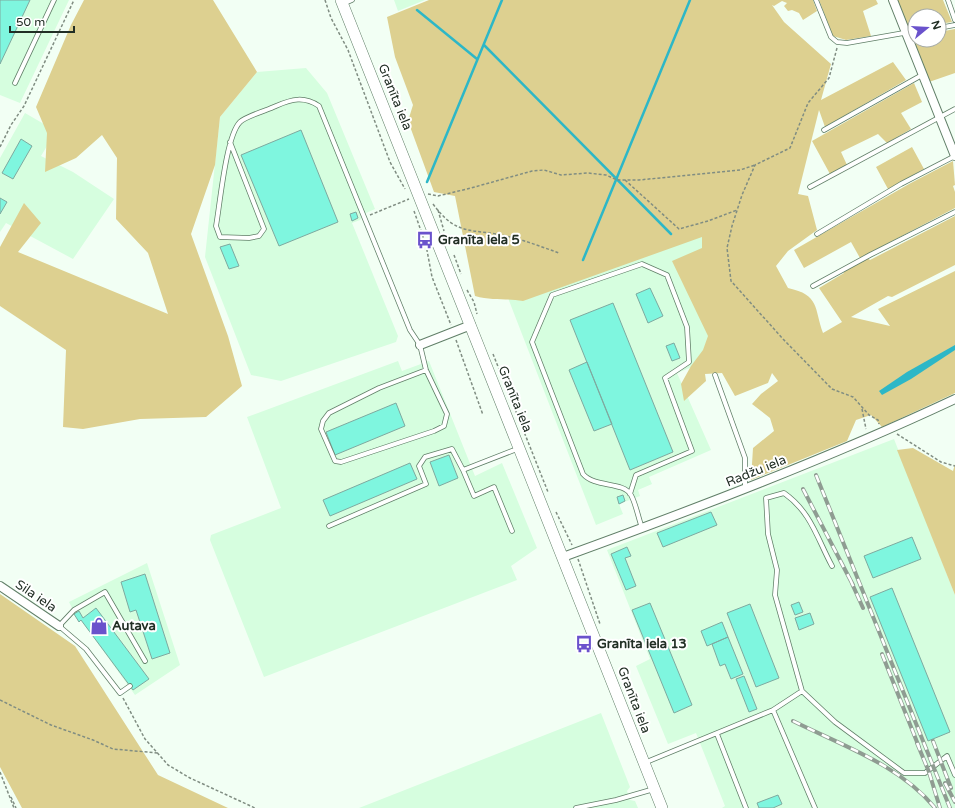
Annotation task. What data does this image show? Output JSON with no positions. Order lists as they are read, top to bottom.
{
  "streets": {
    "main road": ["Granīta iela"],
    "street": ["Radžu iela", "Sila iela"]
  },
  "crossings": [
    ["Granīta iela", "Radžu iela"]
  ],
  "places": {
    "bus stop": ["Granīta iela 5", "Granīta iela 13"],
    "shop": ["Autava"]
  },
  "scale_bar": "50 m",
  "north": "right"
}
